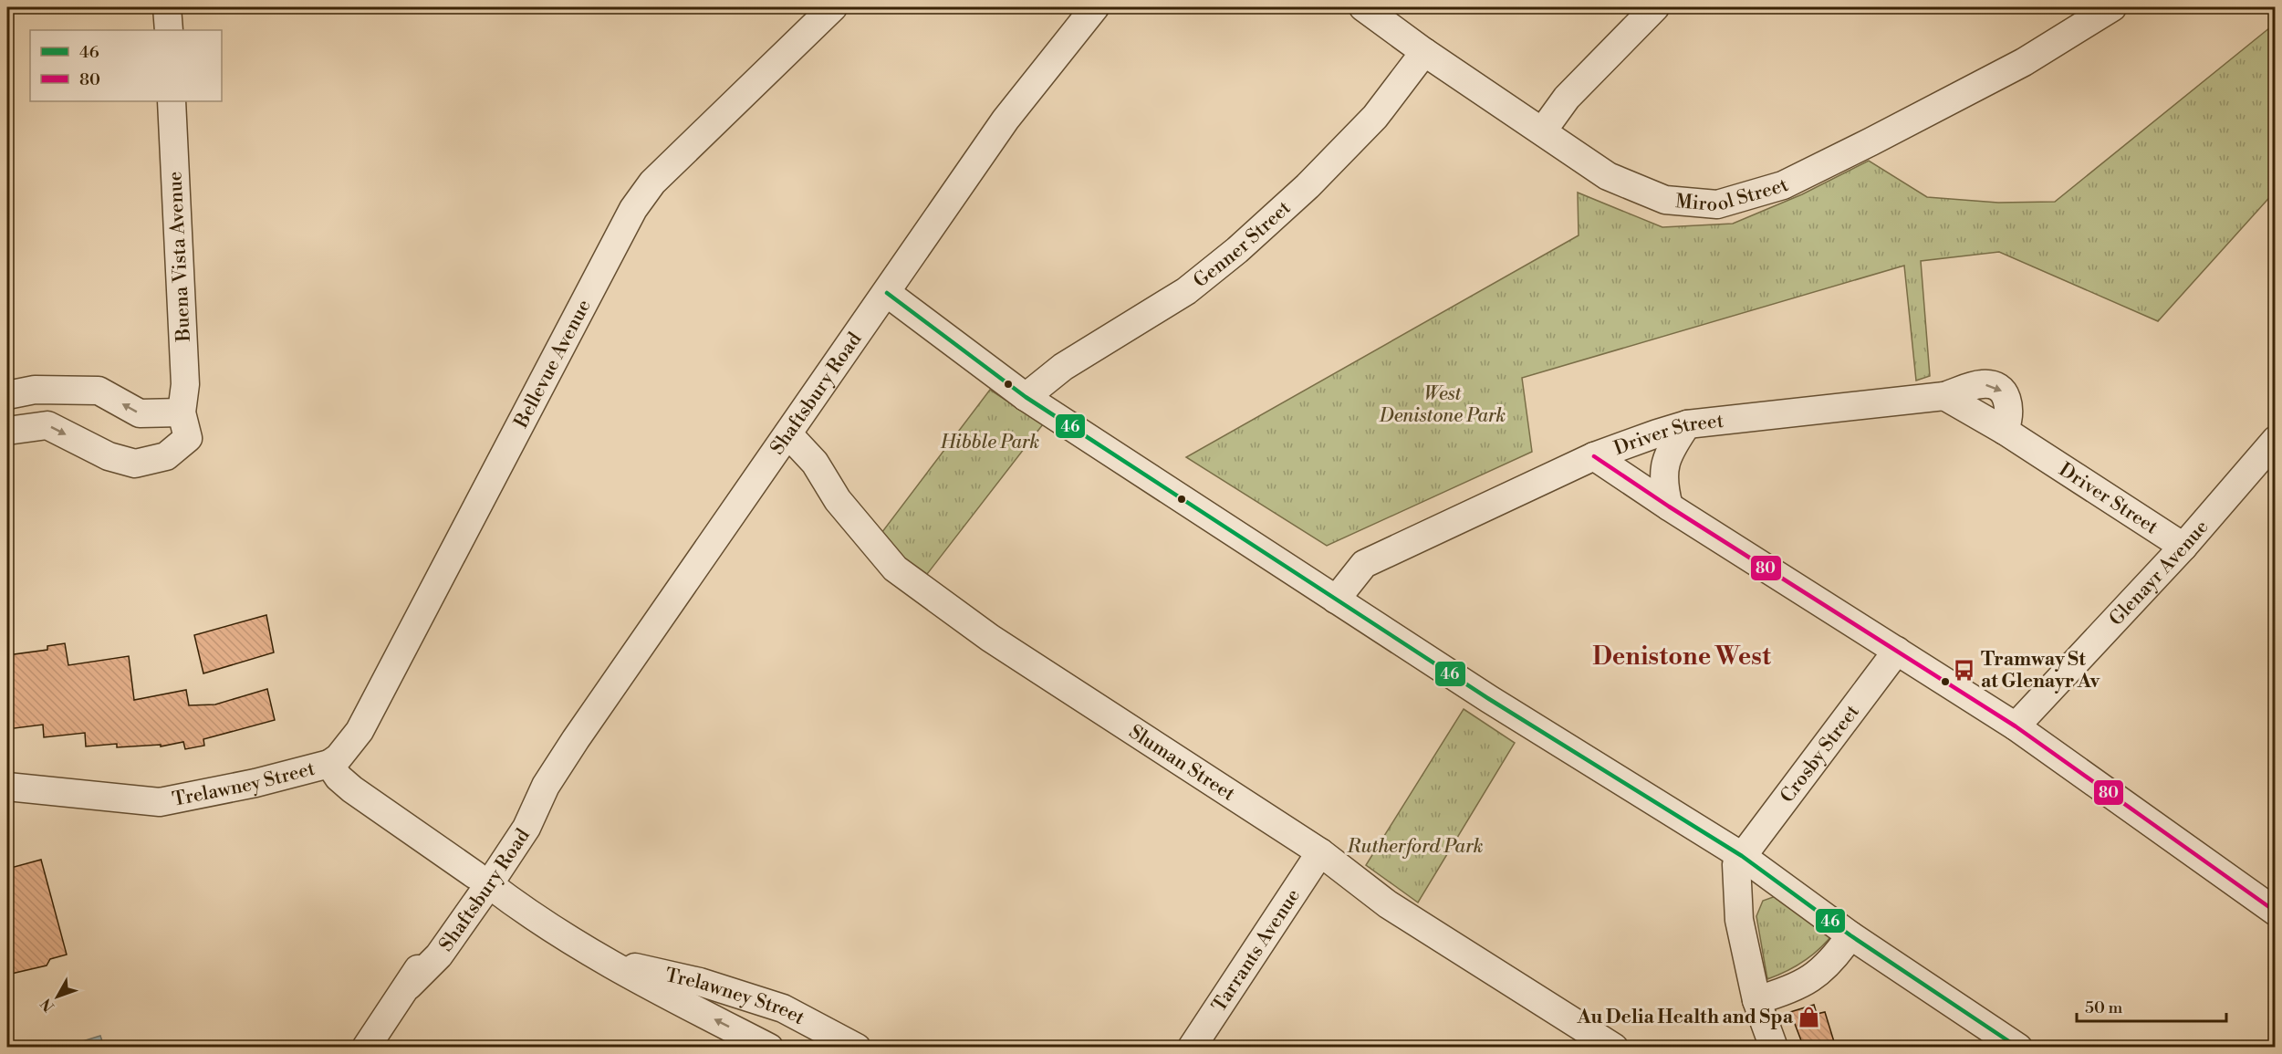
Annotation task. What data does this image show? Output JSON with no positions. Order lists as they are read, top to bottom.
{
  "streets": {
    "street": [
      "Mirool Street",
      "Genner Street",
      "Buena Vista Avenue",
      "Bellevue Avenue",
      "Shaftsbury Road",
      "Driver Street",
      "Glenayr Avenue",
      "Crosby Street",
      "Sluman Street",
      "Trelawney Street",
      "Tarrants Avenue"
    ]
  },
  "crossings": [
    ["Mirool Street", "Genner Street"],
    ["Bellevue Avenue", "Trelawney Street"],
    ["Shaftsbury Road", "Sluman Street"],
    ["Shaftsbury Road", "Trelawney Street"],
    ["Driver Street", "Glenayr Avenue"],
    ["Sluman Street", "Tarrants Avenue"]
  ],
  "districts": ["Denistone West"],
  "parks": ["West Denistone Park", "Hibble Park", "Rutherford Park"],
  "places": {
    "bus stop": ["Tramway St at Glenayr Av"],
    "shop": ["Au Delia Health and Spa"]
  },
  "lines": ["transit line 46", "transit line 80"],
  "legend": ["46", "80"],
  "scale_bar": "50 m",
  "north": "bottom left"
}
